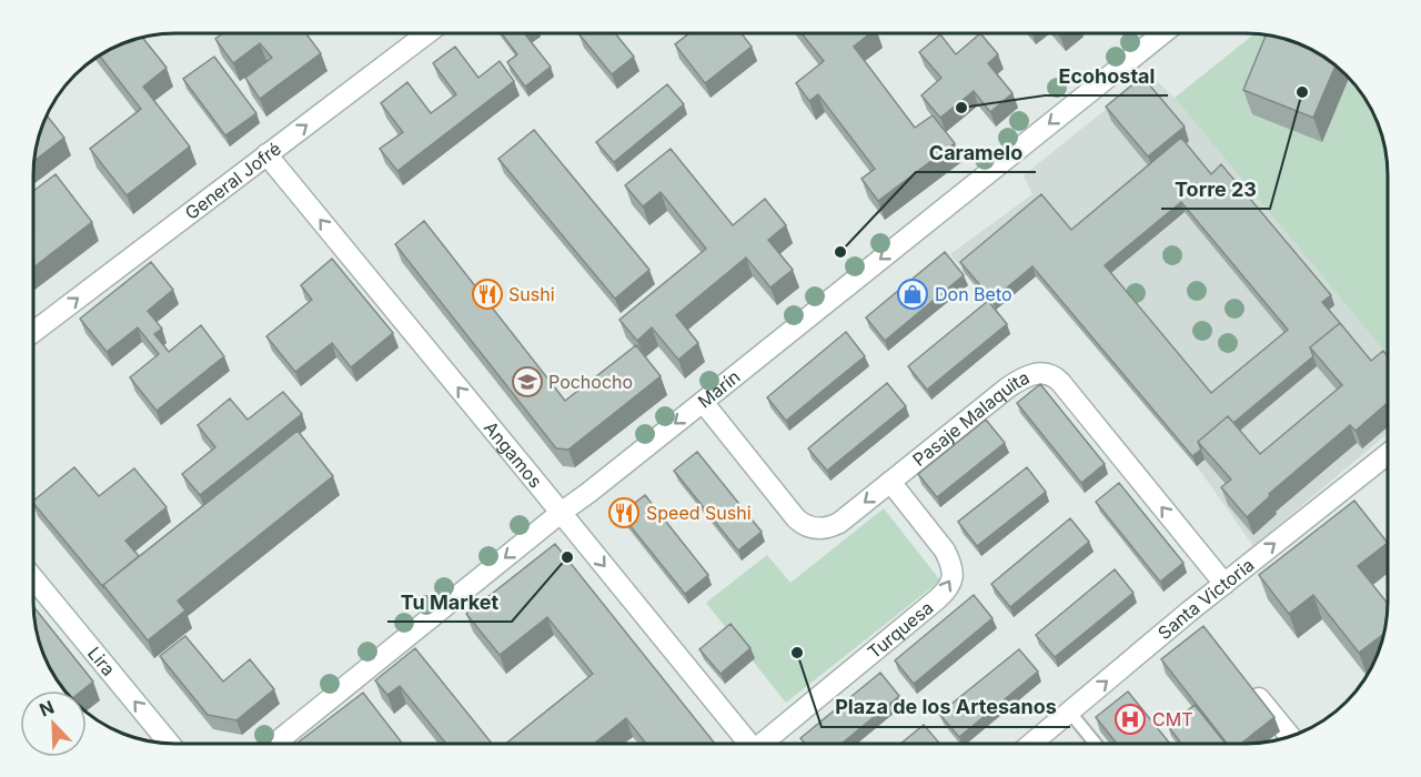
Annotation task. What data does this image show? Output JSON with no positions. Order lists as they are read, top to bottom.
{
  "streets": {
    "street": [
      "General Jofré",
      "Marín",
      "Pasaje Malaquita",
      "Angamos",
      "Santa Victoria",
      "Turquesa",
      "Lira"
    ]
  },
  "crossings": [
    ["General Jofré", "Angamos"],
    ["Marín", "Pasaje Malaquita"],
    ["Marín", "Angamos"],
    ["Pasaje Malaquita", "Santa Victoria"],
    ["Pasaje Malaquita", "Turquesa"]
  ],
  "one_way": [
    "General Jofré",
    "Marín",
    "Santa Victoria",
    "Lira"
  ],
  "places": {
    "other": [
      "Torre 23",
      "Ecohostal",
      "Caramelo",
      "Tu Market",
      "Plaza de los Artesanos"
    ],
    "restaurant": ["Sushi", "Speed Sushi"],
    "shop": ["Don Beto"],
    "school or university": ["Pochocho"],
    "hospital": ["CMT"]
  },
  "north": "top left"
}
